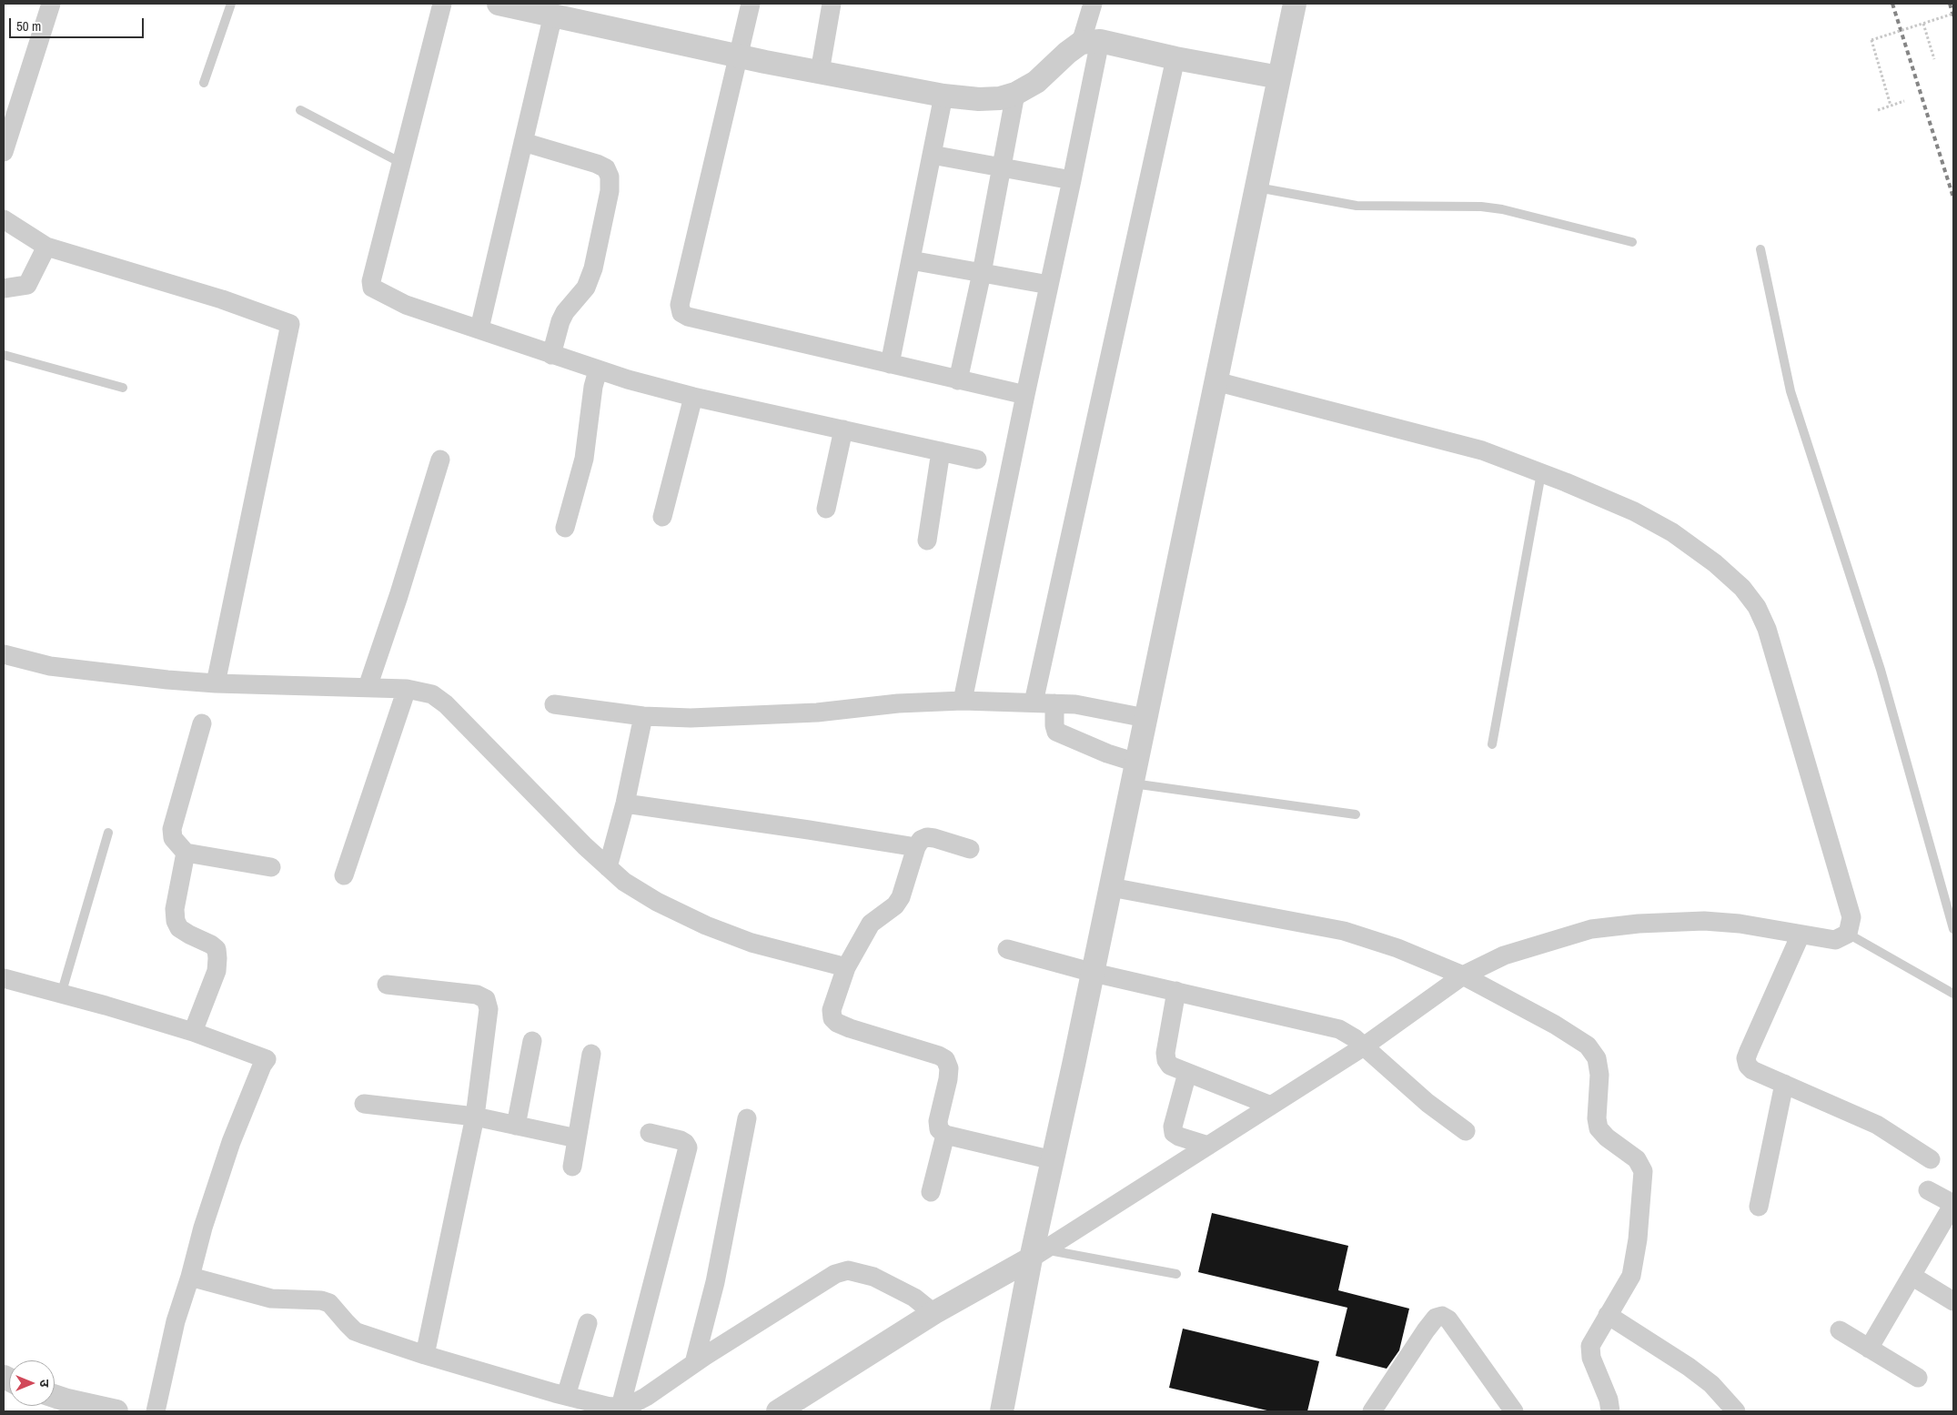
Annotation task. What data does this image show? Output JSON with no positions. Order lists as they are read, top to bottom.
{
  "scale_bar": "50 m",
  "north": "right"
}
